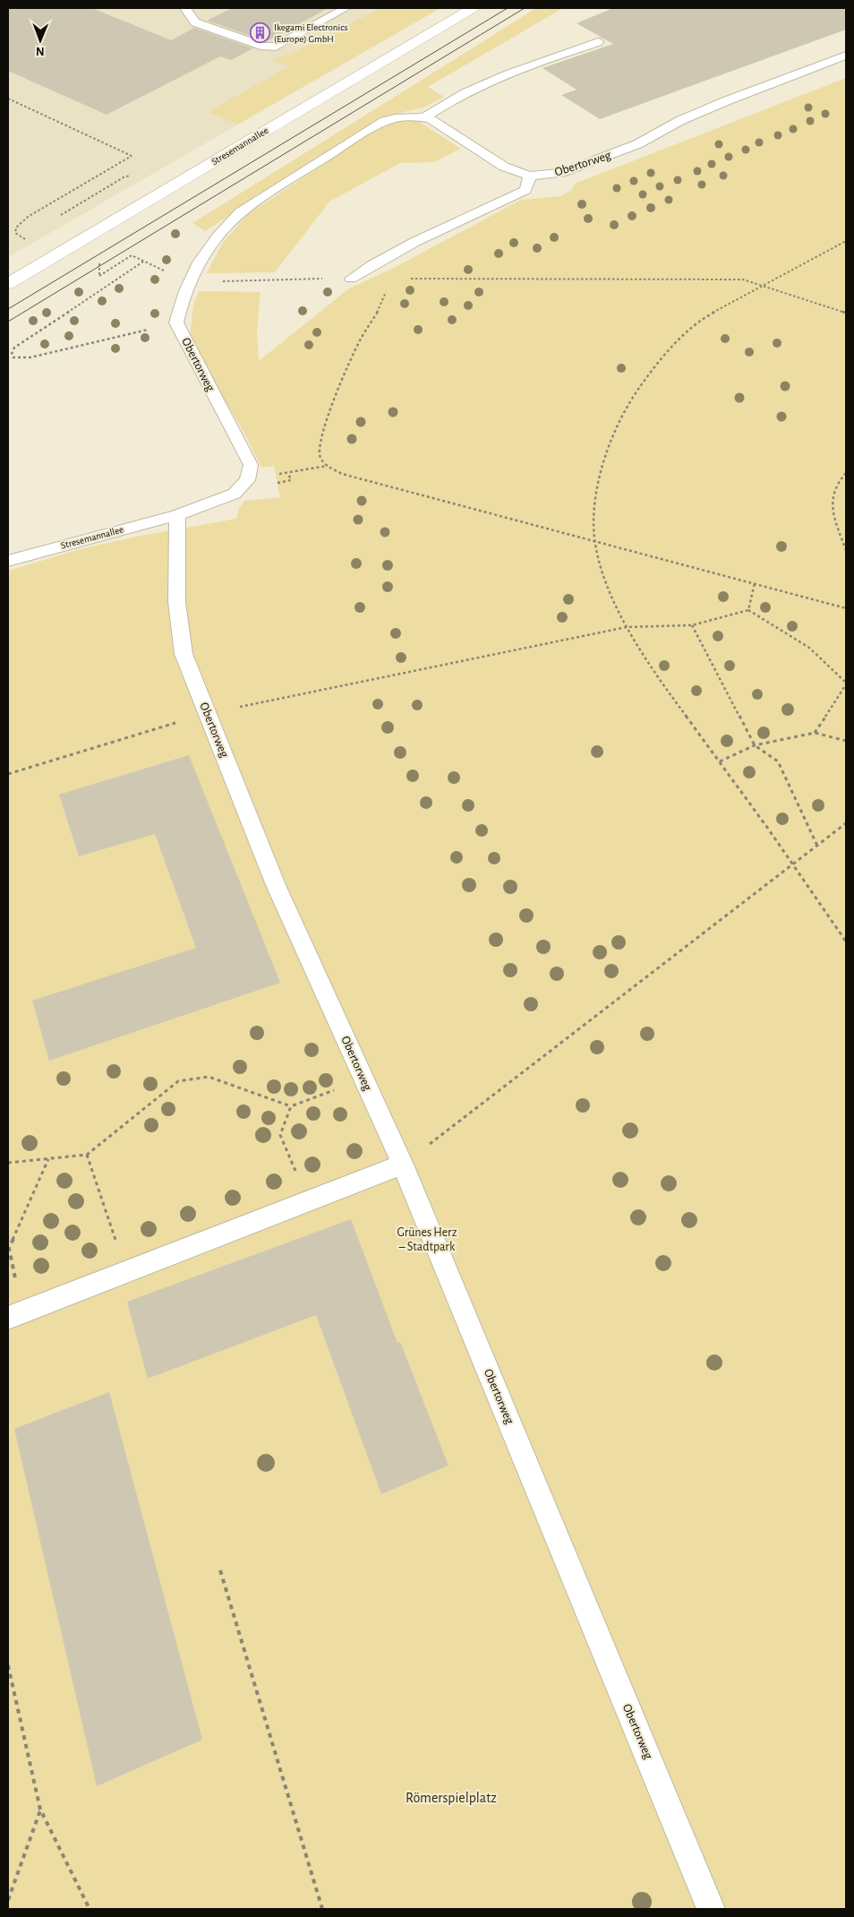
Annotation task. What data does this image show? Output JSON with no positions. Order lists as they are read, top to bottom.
{
  "streets": {
    "street": ["Stresemannallee"],
    "lane": ["Obertorweg"]
  },
  "crossings": [
    ["Stresemannallee", "Obertorweg"]
  ],
  "parks": ["Grünes Herz – Stadtpark", "Römerspielplatz"],
  "places": {
    "building": ["Ikegami Electronics (Europe) GmbH"]
  },
  "north": "bottom"
}
